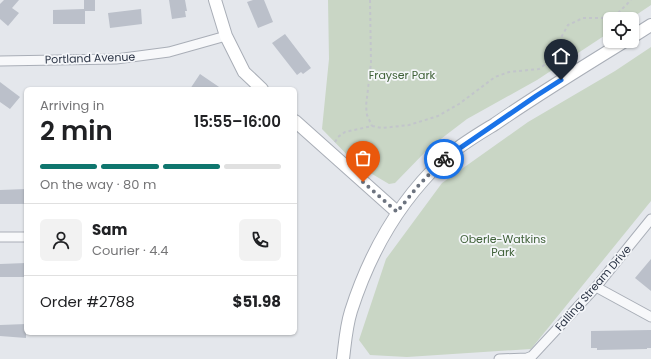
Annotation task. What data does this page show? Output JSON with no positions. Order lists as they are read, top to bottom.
{
  "streets": {
    "street": ["Portland Avenue", "Falling Stream Drive"]
  },
  "parks": ["Frayser Park", "Oberle-Watkins Park"],
  "page": {
    "heading": ["2 min", "Arriving in", "15:55–16:00"],
    "panel": [
      "Sam",
      "Courier · 4.4",
      "Order #2788",
      "$51.98"
    ],
    "bar": "On the way · 80 m"
  }
}
